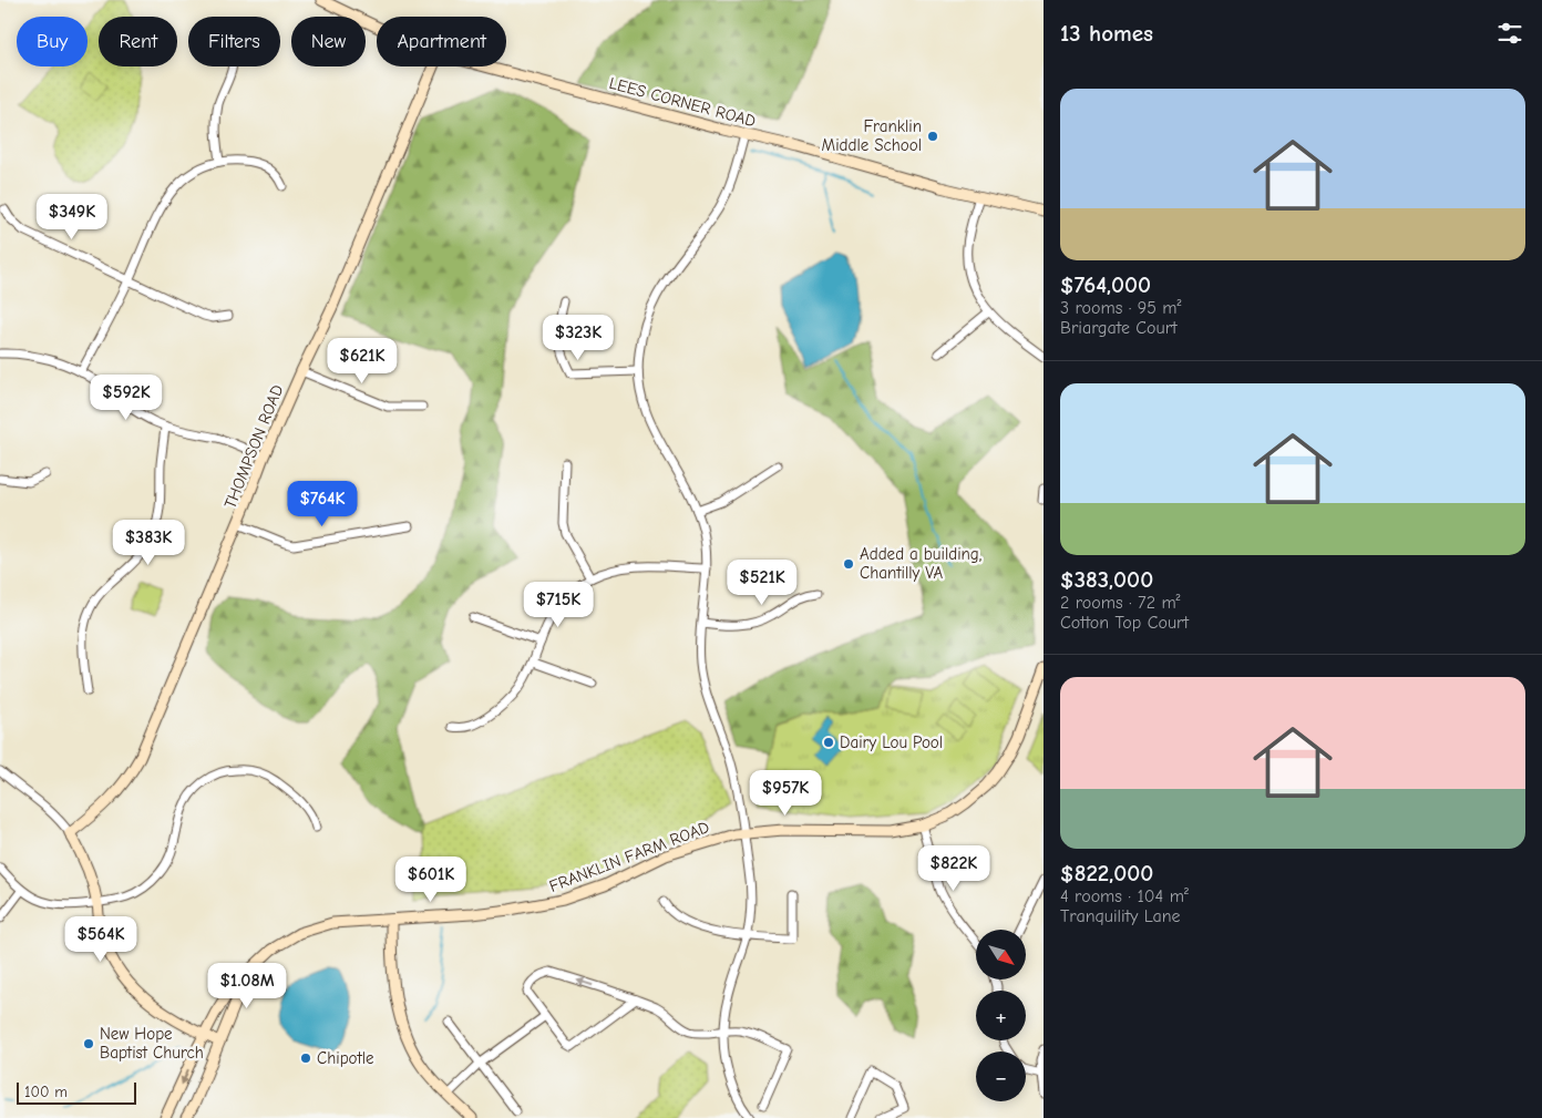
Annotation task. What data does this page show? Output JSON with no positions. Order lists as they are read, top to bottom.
{
  "streets": {
    "street": ["LEES CORNER ROAD", "THOMPSON ROAD", "FRANKLIN FARM ROAD"]
  },
  "places": [
    "Franklin Middle School",
    "Added a building, Chantilly VA",
    "Dairy Lou Pool",
    "New Hope Baptist Church",
    "Chipotle"
  ],
  "scale_bar": "100 m",
  "north": "bottom right",
  "page": {
    "heading": "13 homes",
    "chip": [
      "Buy",
      "Rent",
      "Filters",
      "New",
      "Apartment"
    ],
    "list": [
      {
        "name": "$764,000",
        "note": "3 rooms · 95 m² · Briargate Court"
      },
      {
        "name": "$383,000",
        "note": "2 rooms · 72 m² · Cotton Top Court"
      },
      {
        "name": "$822,000",
        "note": "4 rooms · 104 m² · Tranquility Lane"
      }
    ],
    "price": [
      "$349K",
      "$323K",
      "$621K",
      "$592K",
      "$764K",
      "$383K",
      "$521K",
      "$715K",
      "$957K",
      "$822K",
      "$601K",
      "$564K",
      "$1.08M"
    ],
    "map_buttons": ["+", "−"],
    "scale": "100 m"
  }
}
